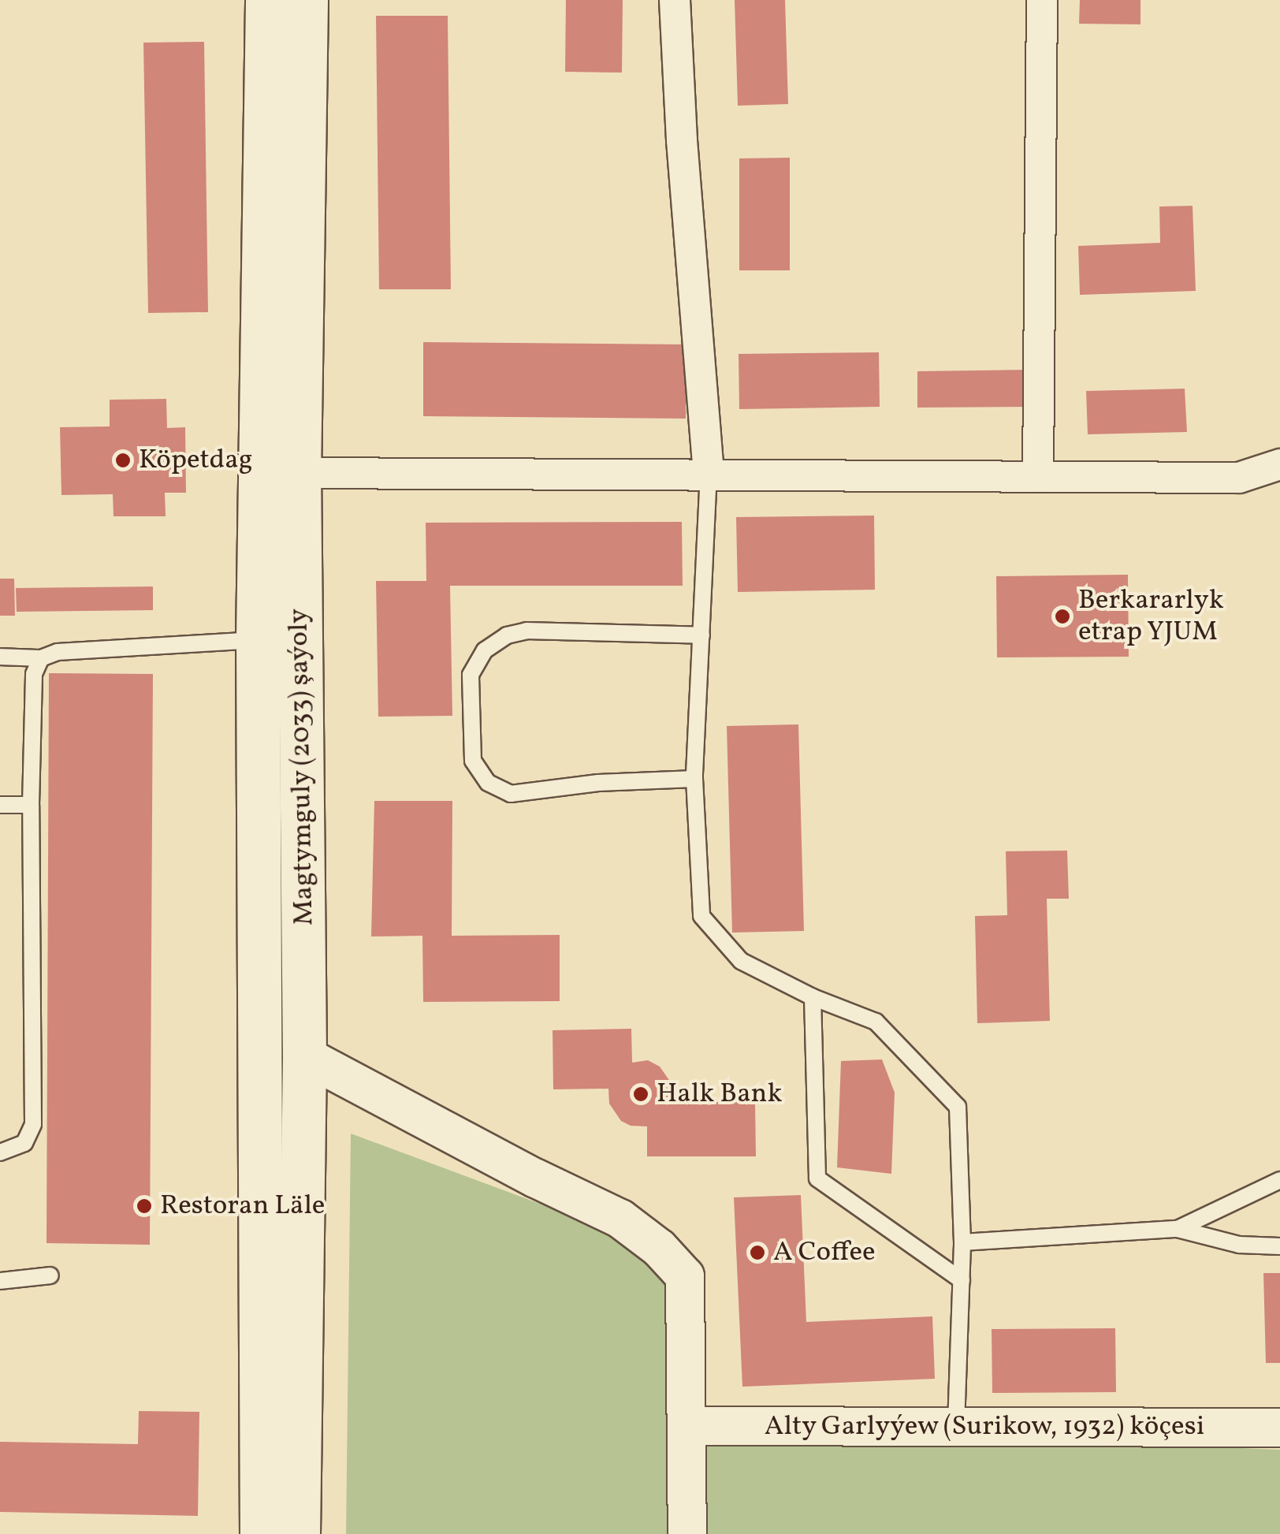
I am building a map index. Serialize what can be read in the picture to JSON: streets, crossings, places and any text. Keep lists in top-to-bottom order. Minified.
{"streets":{"main road":["Magtymguly (2033) şaýoly"],"street":["Alty Garlyýew (Surikow, 1932) köçesi"]},"places":["Köpetdag","Berkararlyk etrap YJUM","Halk Bank","Restoran Läle","A Coffee"]}
